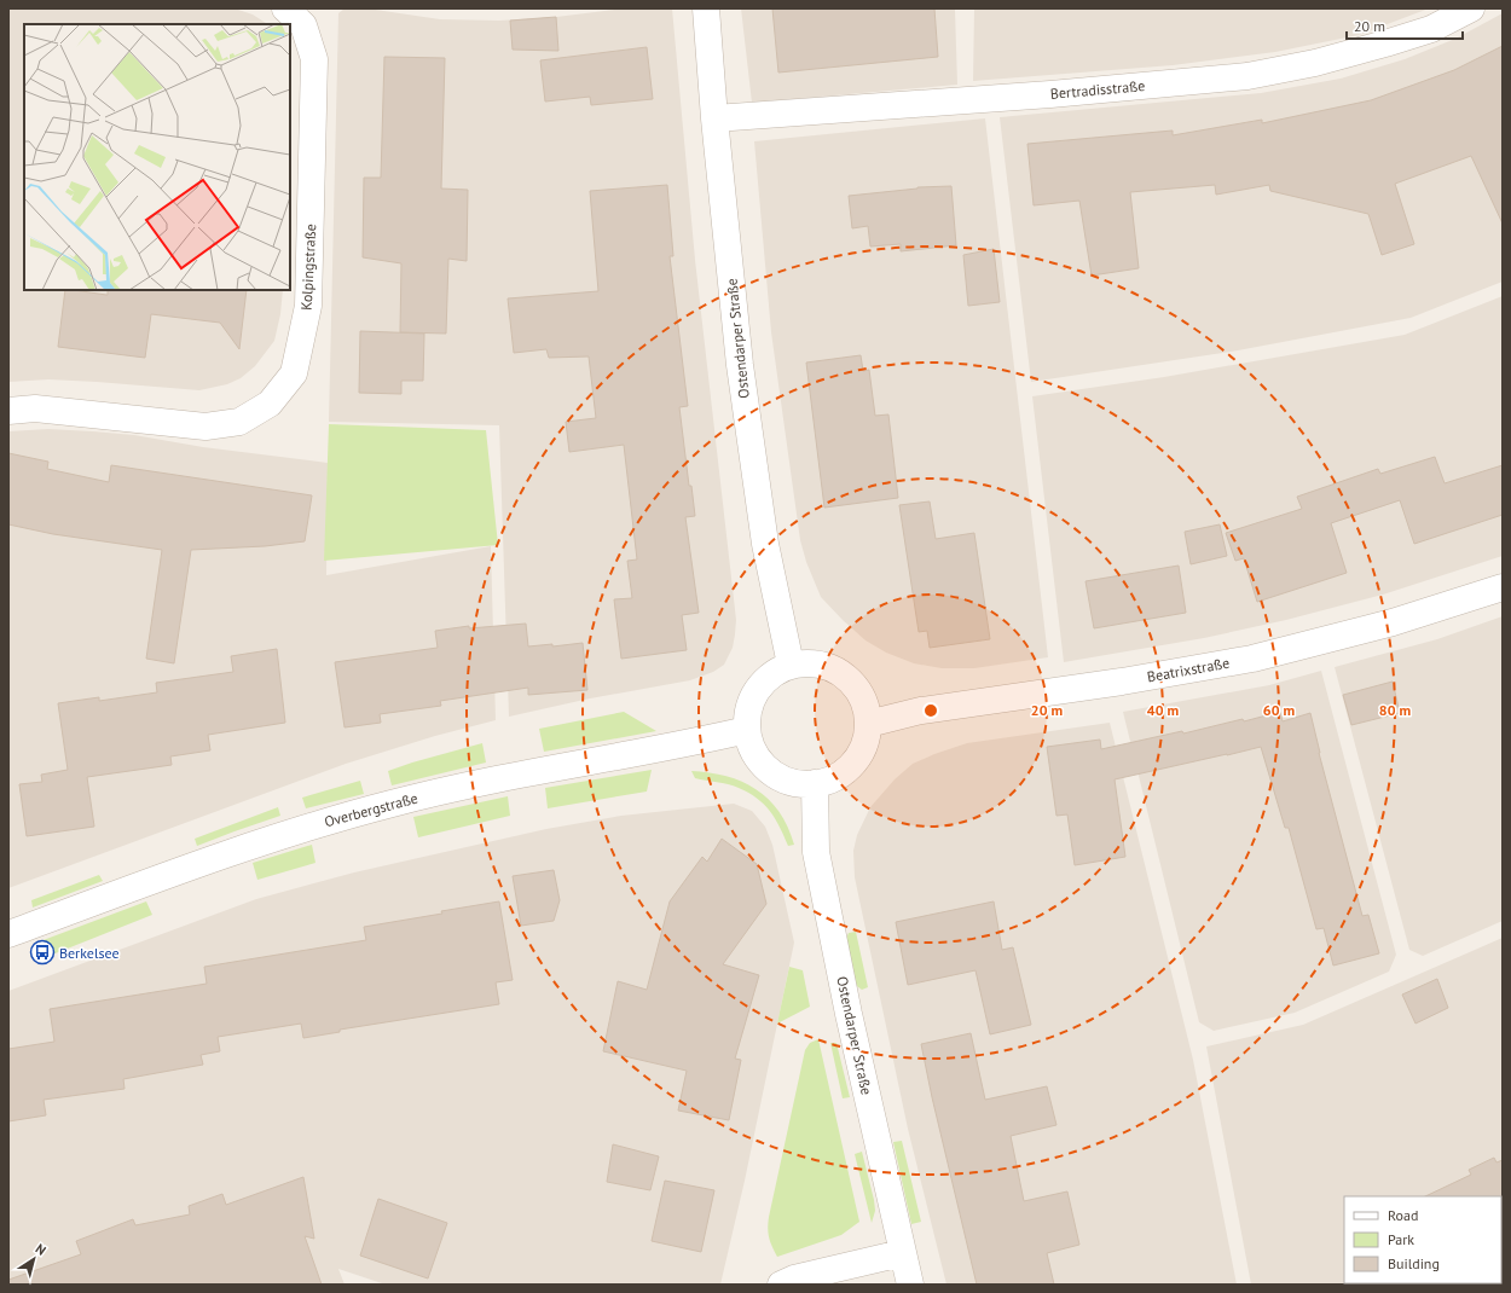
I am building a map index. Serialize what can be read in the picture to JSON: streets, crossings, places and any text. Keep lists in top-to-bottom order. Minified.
{"streets":{"street":["Bertradisstraße","Kolpingstraße","Ostendarper Straße","Beatrixstraße","Overbergstraße"]},"crossings":[["Bertradisstraße","Ostendarper Straße"],["Ostendarper Straße","Beatrixstraße"],["Ostendarper Straße","Overbergstraße"],["Beatrixstraße","Overbergstraße"]],"places":{"bus stop":["Berkelsee"]},"legend":["Road","Park","Building"],"scale_bar":"20 m","north":"top right","rings":["20 m","40 m","60 m","80 m"]}
